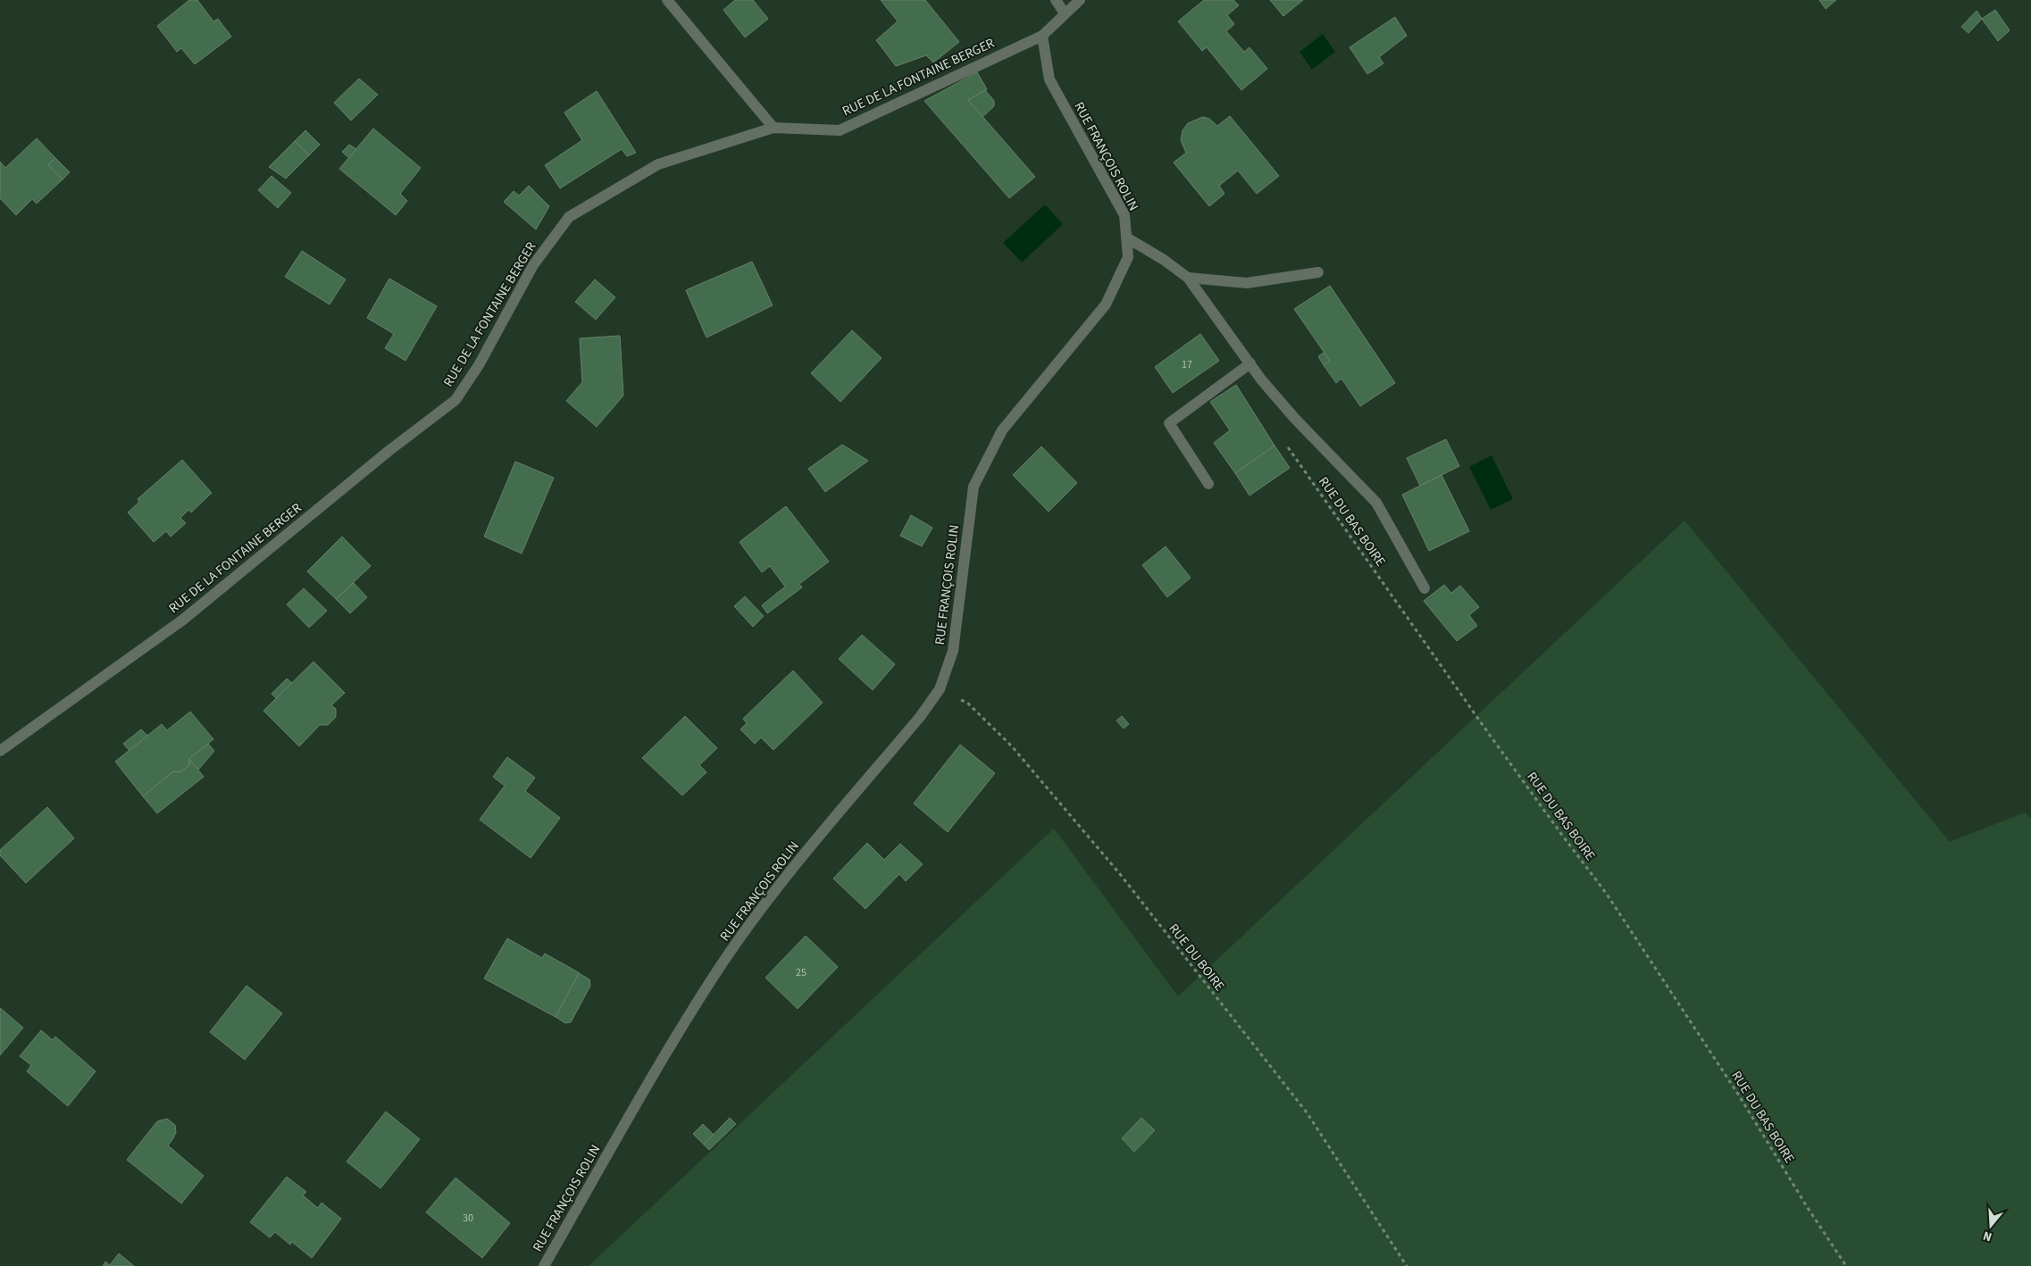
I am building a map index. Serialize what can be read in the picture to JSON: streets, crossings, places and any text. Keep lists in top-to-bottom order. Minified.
{"streets":{"street":["RUE DE LA FONTAINE BERGER","RUE FRANÇOIS ROLIN"],"path":["RUE DU BAS BOIRE","RUE DU BOIRE"]},"crossings":[["RUE DE LA FONTAINE BERGER","RUE FRANÇOIS ROLIN"],["RUE FRANÇOIS ROLIN","RUE DU BOIRE"]],"house_numbers":["17","25","30"],"north":"bottom"}
